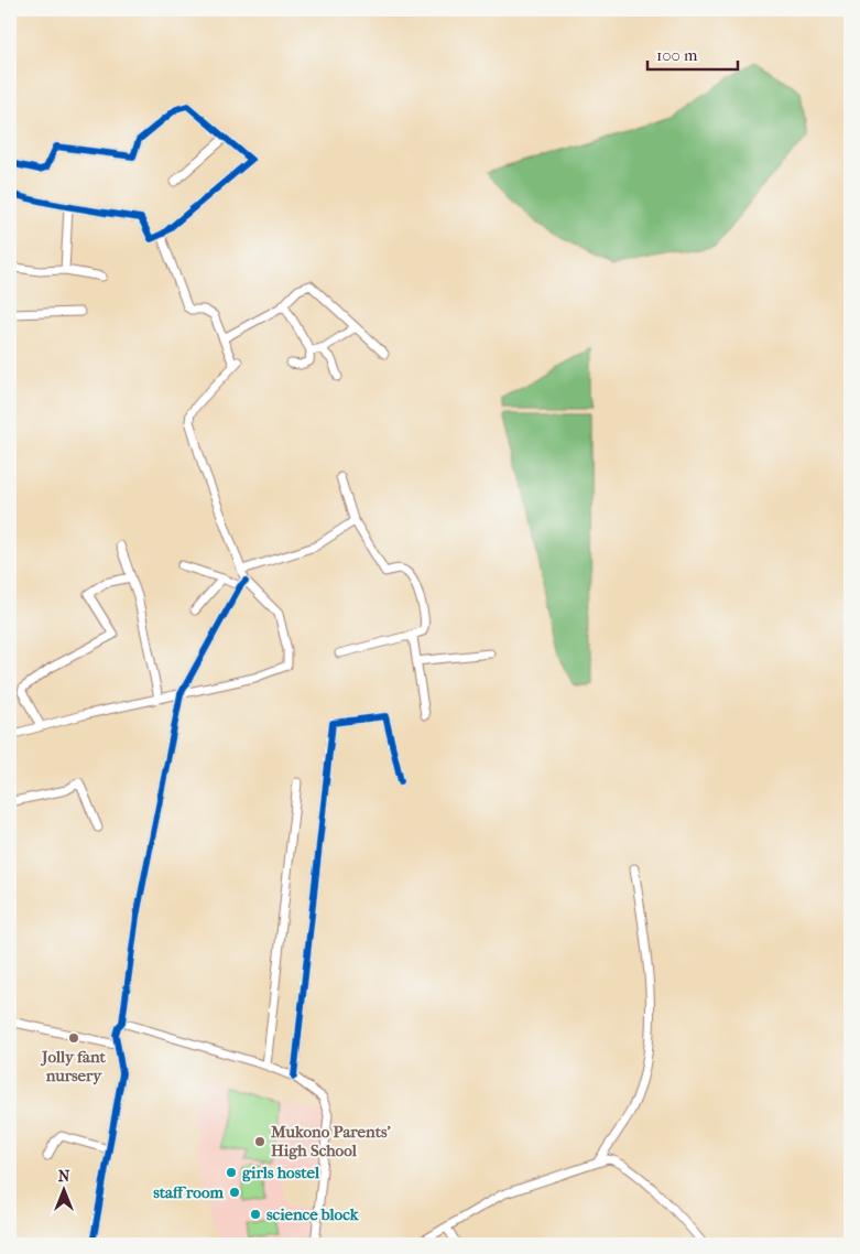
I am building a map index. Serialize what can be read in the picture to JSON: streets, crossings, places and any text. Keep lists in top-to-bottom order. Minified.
{"places":["Jolly fant nursery","Mukono Parents' High School","girls hostel","staff room","science block"],"scale_bar":"100 m","north":"top"}
